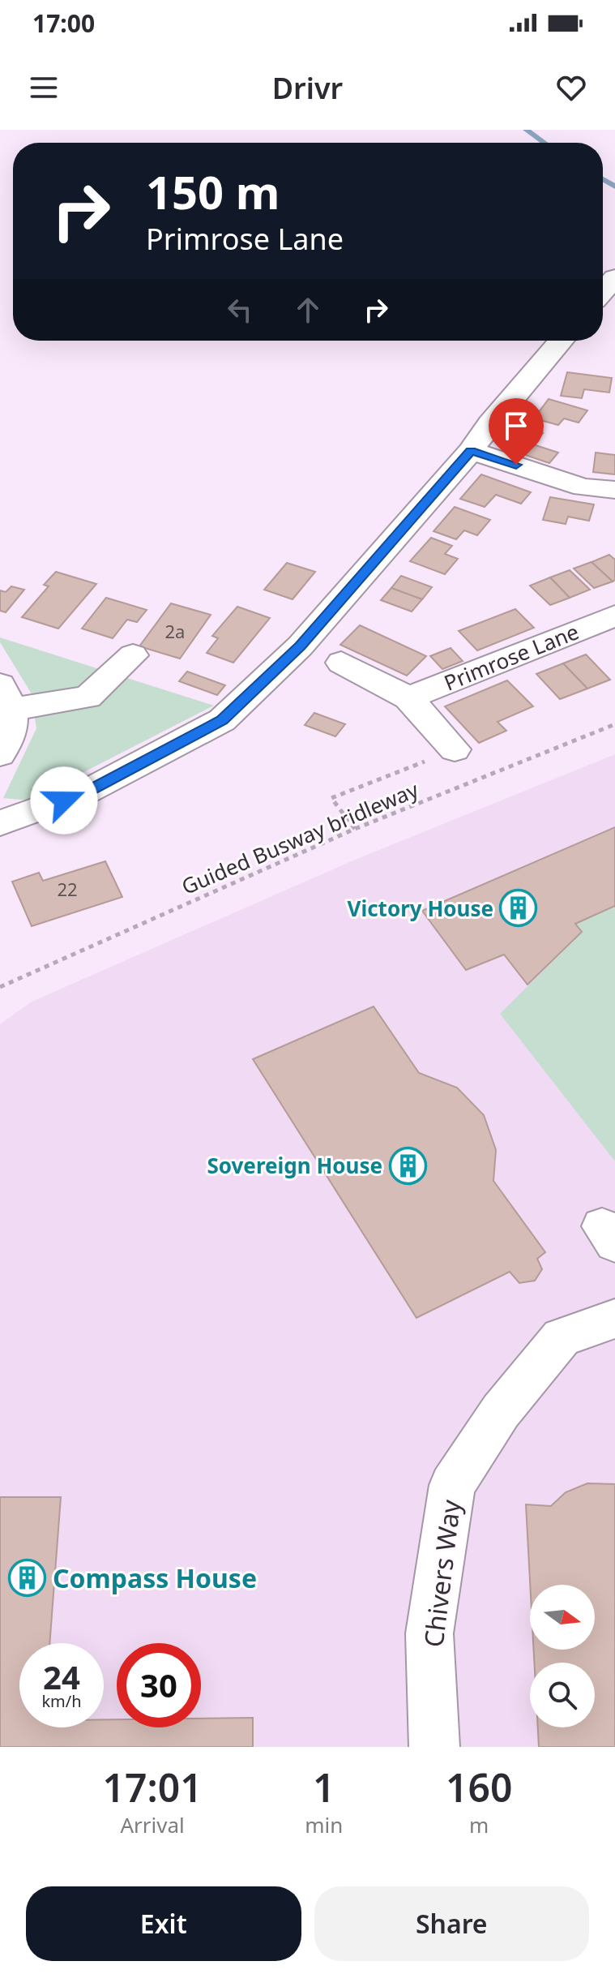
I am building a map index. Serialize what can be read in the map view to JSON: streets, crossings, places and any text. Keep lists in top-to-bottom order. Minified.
{"streets":{"street":["Primrose Lane","Chivers Way"],"path":["Guided Busway bridleway"]},"places":{"building":["Victory House","Sovereign House","Compass House"]},"house_numbers":["2a","22"],"north":"right","page":{"status":"17:00","header":"Drivr","turn":["150 m","Primrose Lane"],"speed":"24 km/h","limit":"30","eta":["17:01","Arrival","1","min","160","m"],"buttons":["Exit","Share"]}}
